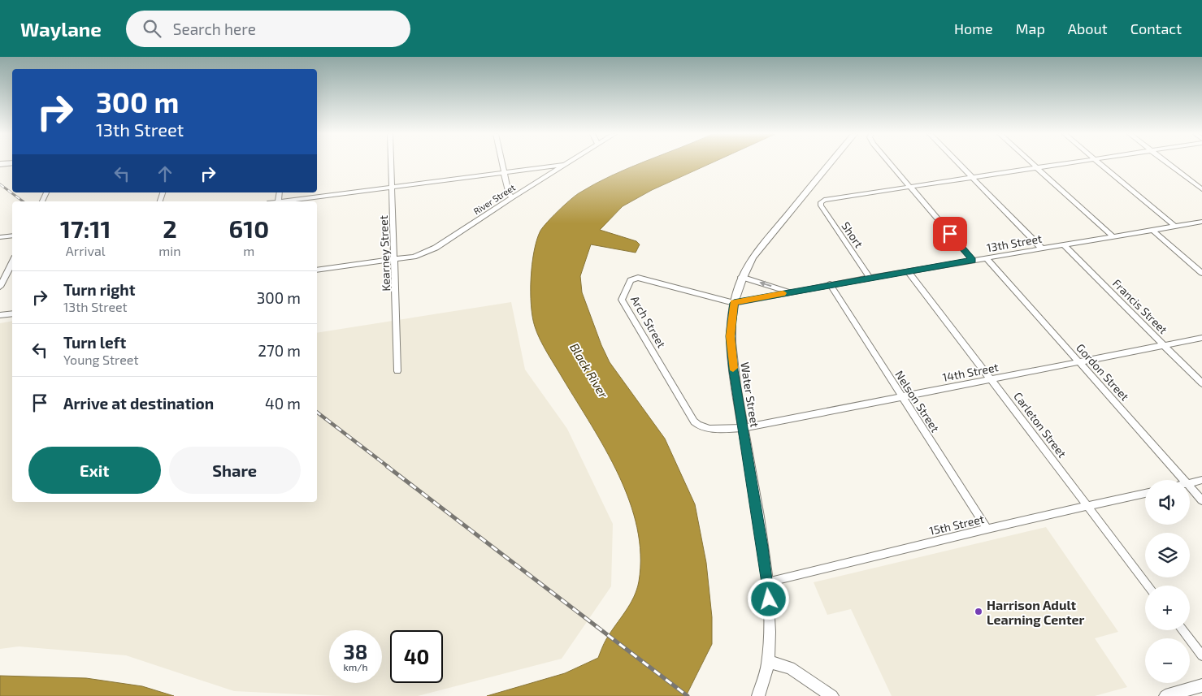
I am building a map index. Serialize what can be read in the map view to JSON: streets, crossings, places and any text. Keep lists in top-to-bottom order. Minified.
{"streets":{"street":["River Street","Short","13th Street","Kearney Street","Francis Street","Arch Street","14th Street","Gordon Street","Water Street","Nelson Street","Carleton Street","15th Street"]},"crossings":[["River Street","Kearney Street"],["Short","13th Street"],["13th Street","Francis Street"],["13th Street","Arch Street"],["13th Street","Gordon Street"],["13th Street","Water Street"],["13th Street","Nelson Street"],["13th Street","Carleton Street"],["Francis Street","14th Street"],["Arch Street","14th Street"],["Arch Street","Water Street"],["14th Street","Gordon Street"],["14th Street","Water Street"],["14th Street","Nelson Street"],["14th Street","Carleton Street"],["Water Street","15th Street"],["Nelson Street","15th Street"],["Carleton Street","15th Street"]],"water":["Black River"],"places":["Harrison Adult Learning Center"],"page":{"header":"Waylane","search":"Search here","nav":["Home","Map","About","Contact"],"turn":["300 m","13th Street"],"eta":["17:11","Arrival","2","min","610","m"],"list":[{"name":"Turn right","note":"13th Street","value":"300 m"},{"name":"Turn left","note":"Young Street","value":"270 m"},{"name":"Arrive at destination","value":"40 m"}],"buttons":["Exit","Share"],"map_buttons":["+","−"],"speed":"38 km/h","limit":"40"}}
